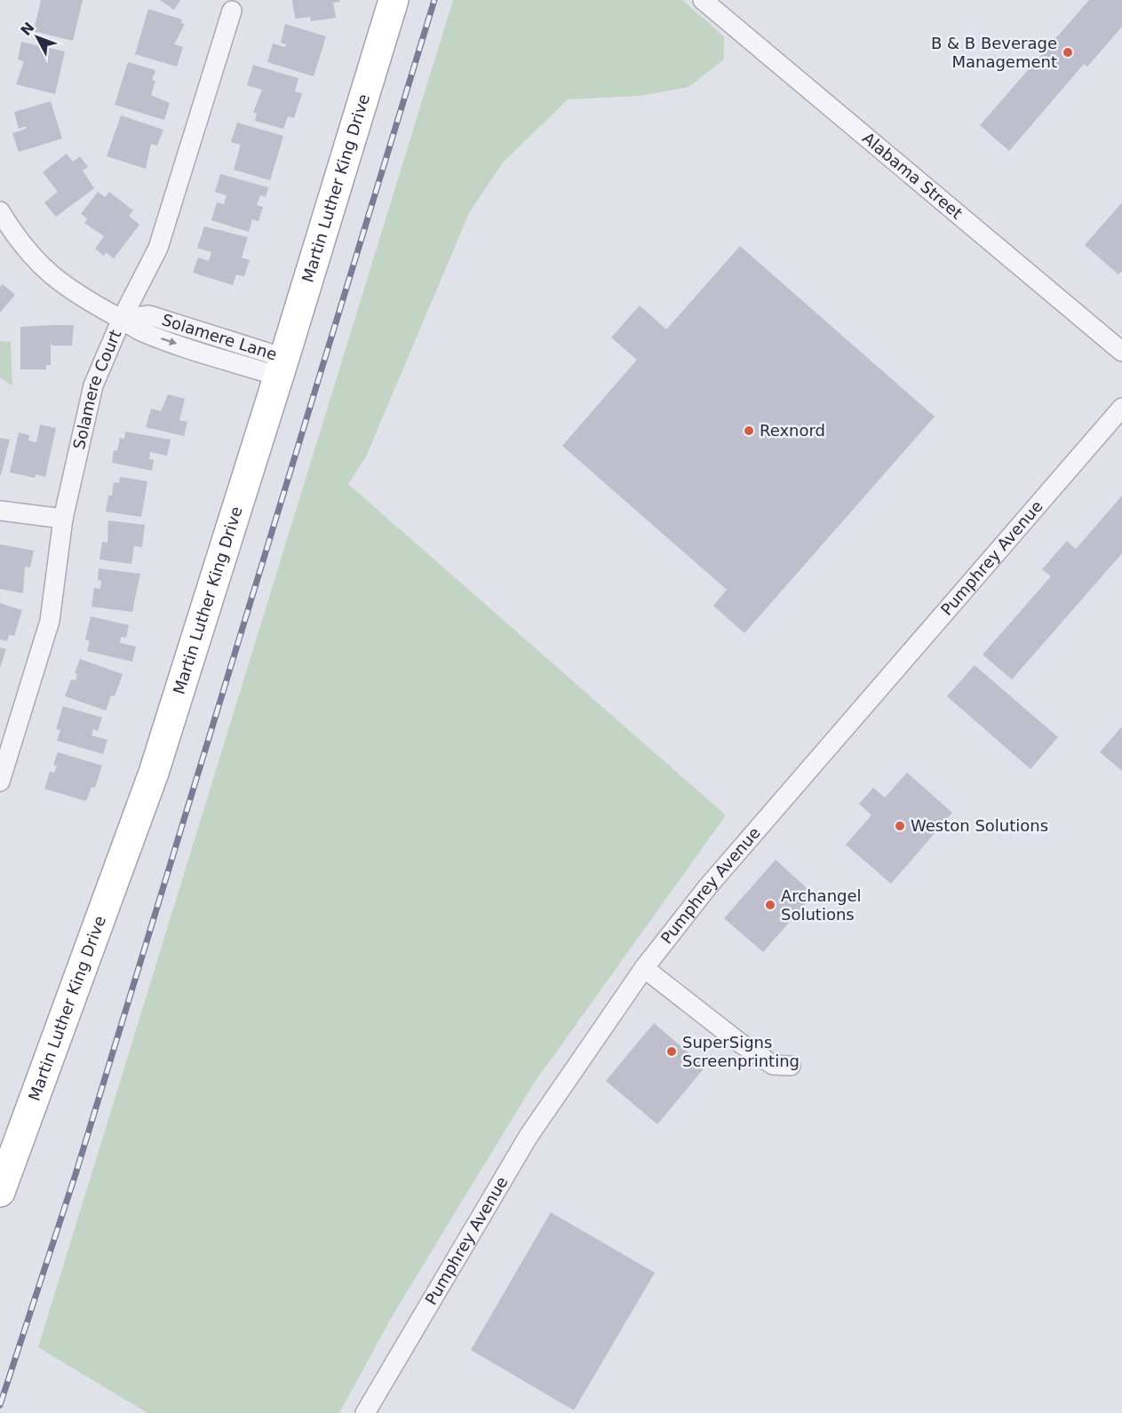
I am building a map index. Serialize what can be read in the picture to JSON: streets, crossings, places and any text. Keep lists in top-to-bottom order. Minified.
{"streets":{"main road":["Martin Luther King Drive"],"street":["Alabama Street","Solamere Lane","Solamere Court","Pumphrey Avenue"]},"crossings":[["Martin Luther King Drive","Solamere Lane"],["Solamere Lane","Solamere Court"]],"places":["B & B Beverage Management","Rexnord","Weston Solutions","Archangel Solutions","SuperSigns Screenprinting"],"north":"top left"}
